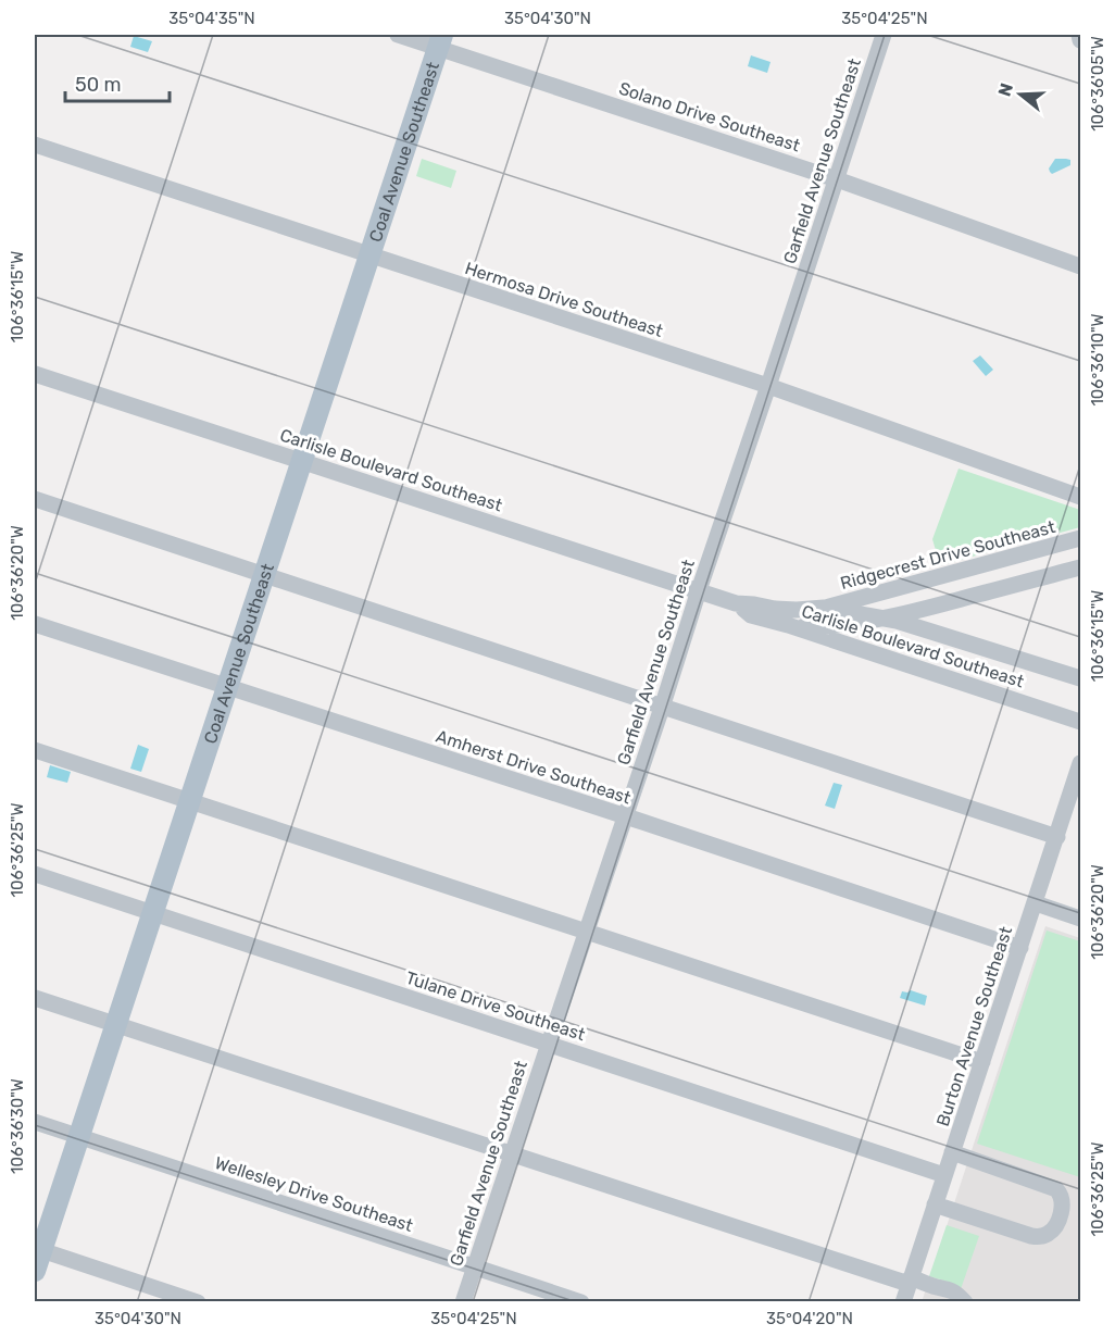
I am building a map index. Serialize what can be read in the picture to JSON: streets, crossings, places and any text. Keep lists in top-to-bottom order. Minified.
{"streets":{"main road":["Coal Avenue Southeast"],"street":["Solano Drive Southeast","Garfield Avenue Southeast","Hermosa Drive Southeast","Carlisle Boulevard Southeast","Ridgecrest Drive Southeast","Amherst Drive Southeast","Tulane Drive Southeast","Burton Avenue Southeast","Wellesley Drive Southeast"]},"crossings":[["Solano Drive Southeast","Coal Avenue Southeast"],["Solano Drive Southeast","Garfield Avenue Southeast"],["Coal Avenue Southeast","Hermosa Drive Southeast"],["Coal Avenue Southeast","Carlisle Boulevard Southeast"],["Coal Avenue Southeast","Amherst Drive Southeast"],["Coal Avenue Southeast","Tulane Drive Southeast"],["Coal Avenue Southeast","Wellesley Drive Southeast"],["Garfield Avenue Southeast","Hermosa Drive Southeast"],["Garfield Avenue Southeast","Carlisle Boulevard Southeast"],["Garfield Avenue Southeast","Amherst Drive Southeast"],["Garfield Avenue Southeast","Tulane Drive Southeast"],["Garfield Avenue Southeast","Wellesley Drive Southeast"],["Carlisle Boulevard Southeast","Ridgecrest Drive Southeast"],["Amherst Drive Southeast","Burton Avenue Southeast"],["Tulane Drive Southeast","Burton Avenue Southeast"]],"scale_bar":"50 m","north":"left","coordinates":["35°04'35\"N","35°04'30\"N","35°04'25\"N","106°36'05\"W","106°36'15\"W","106°36'10\"W","106°36'20\"W","106°36'25\"W","106°36'30\"W","35°04'20\"N"]}
